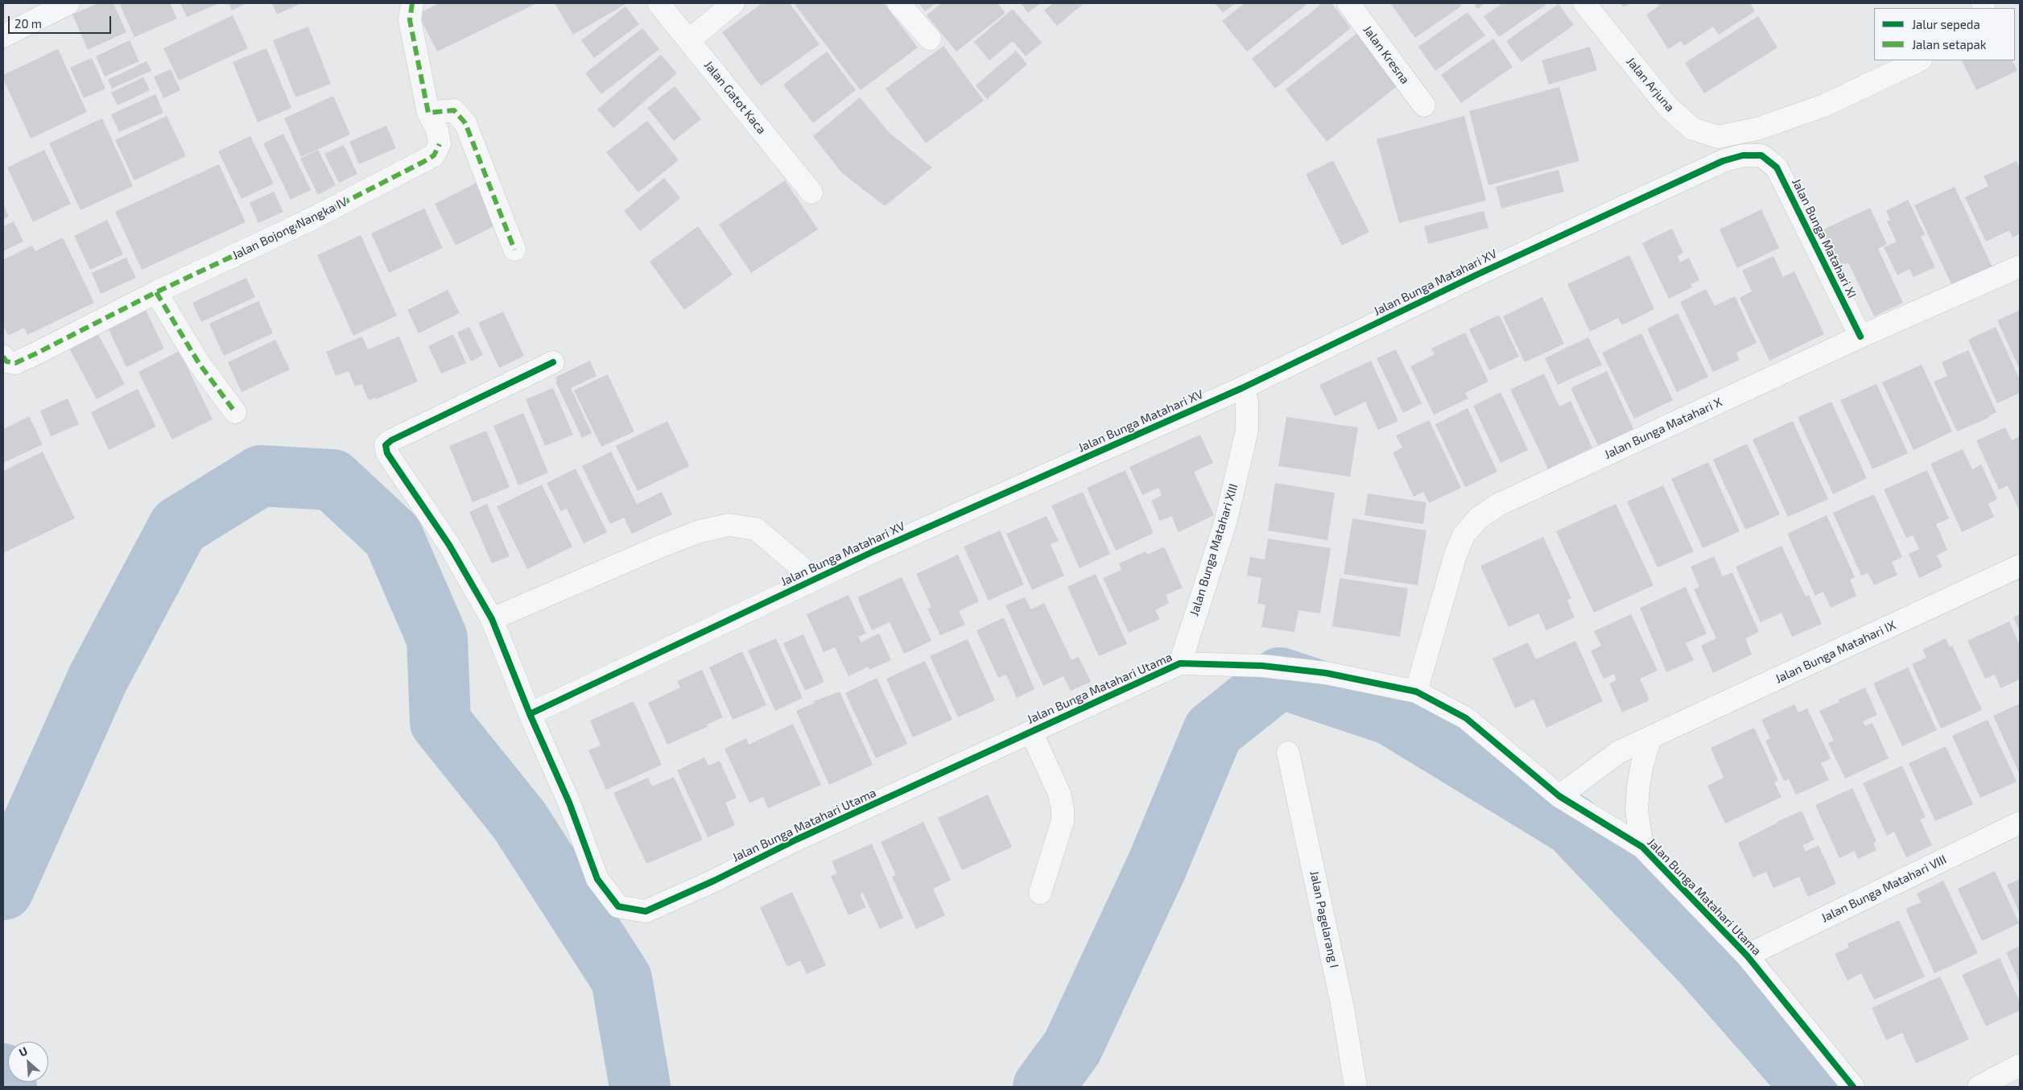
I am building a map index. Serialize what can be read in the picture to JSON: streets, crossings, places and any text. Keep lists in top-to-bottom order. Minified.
{"streets":{"street":["Jalan Kresna","Jalan Arjuna","Jalan Gatot Kaca","Jalan Bojong Nangka IV","Jalan Bunga Matahari XI","Jalan Bunga Matahari XV","Jalan Bunga Matahari X","Jalan Bunga Matahari XIII","Jalan Bunga Matahari IX","Jalan Bunga Matahari Utama","Jalan Bunga Matahari VIII","Jalan Pagelarang I"]},"crossings":[["Jalan Bunga Matahari XI","Jalan Bunga Matahari XV"],["Jalan Bunga Matahari XI","Jalan Bunga Matahari X"],["Jalan Bunga Matahari XV","Jalan Bunga Matahari XIII"],["Jalan Bunga Matahari XV","Jalan Bunga Matahari Utama"],["Jalan Bunga Matahari X","Jalan Bunga Matahari Utama"],["Jalan Bunga Matahari XIII","Jalan Bunga Matahari Utama"],["Jalan Bunga Matahari IX","Jalan Bunga Matahari Utama"],["Jalan Bunga Matahari Utama","Jalan Bunga Matahari VIII"]],"legend":["Jalur sepeda","Jalan setapak"],"scale_bar":"20 m","north":"top left"}
